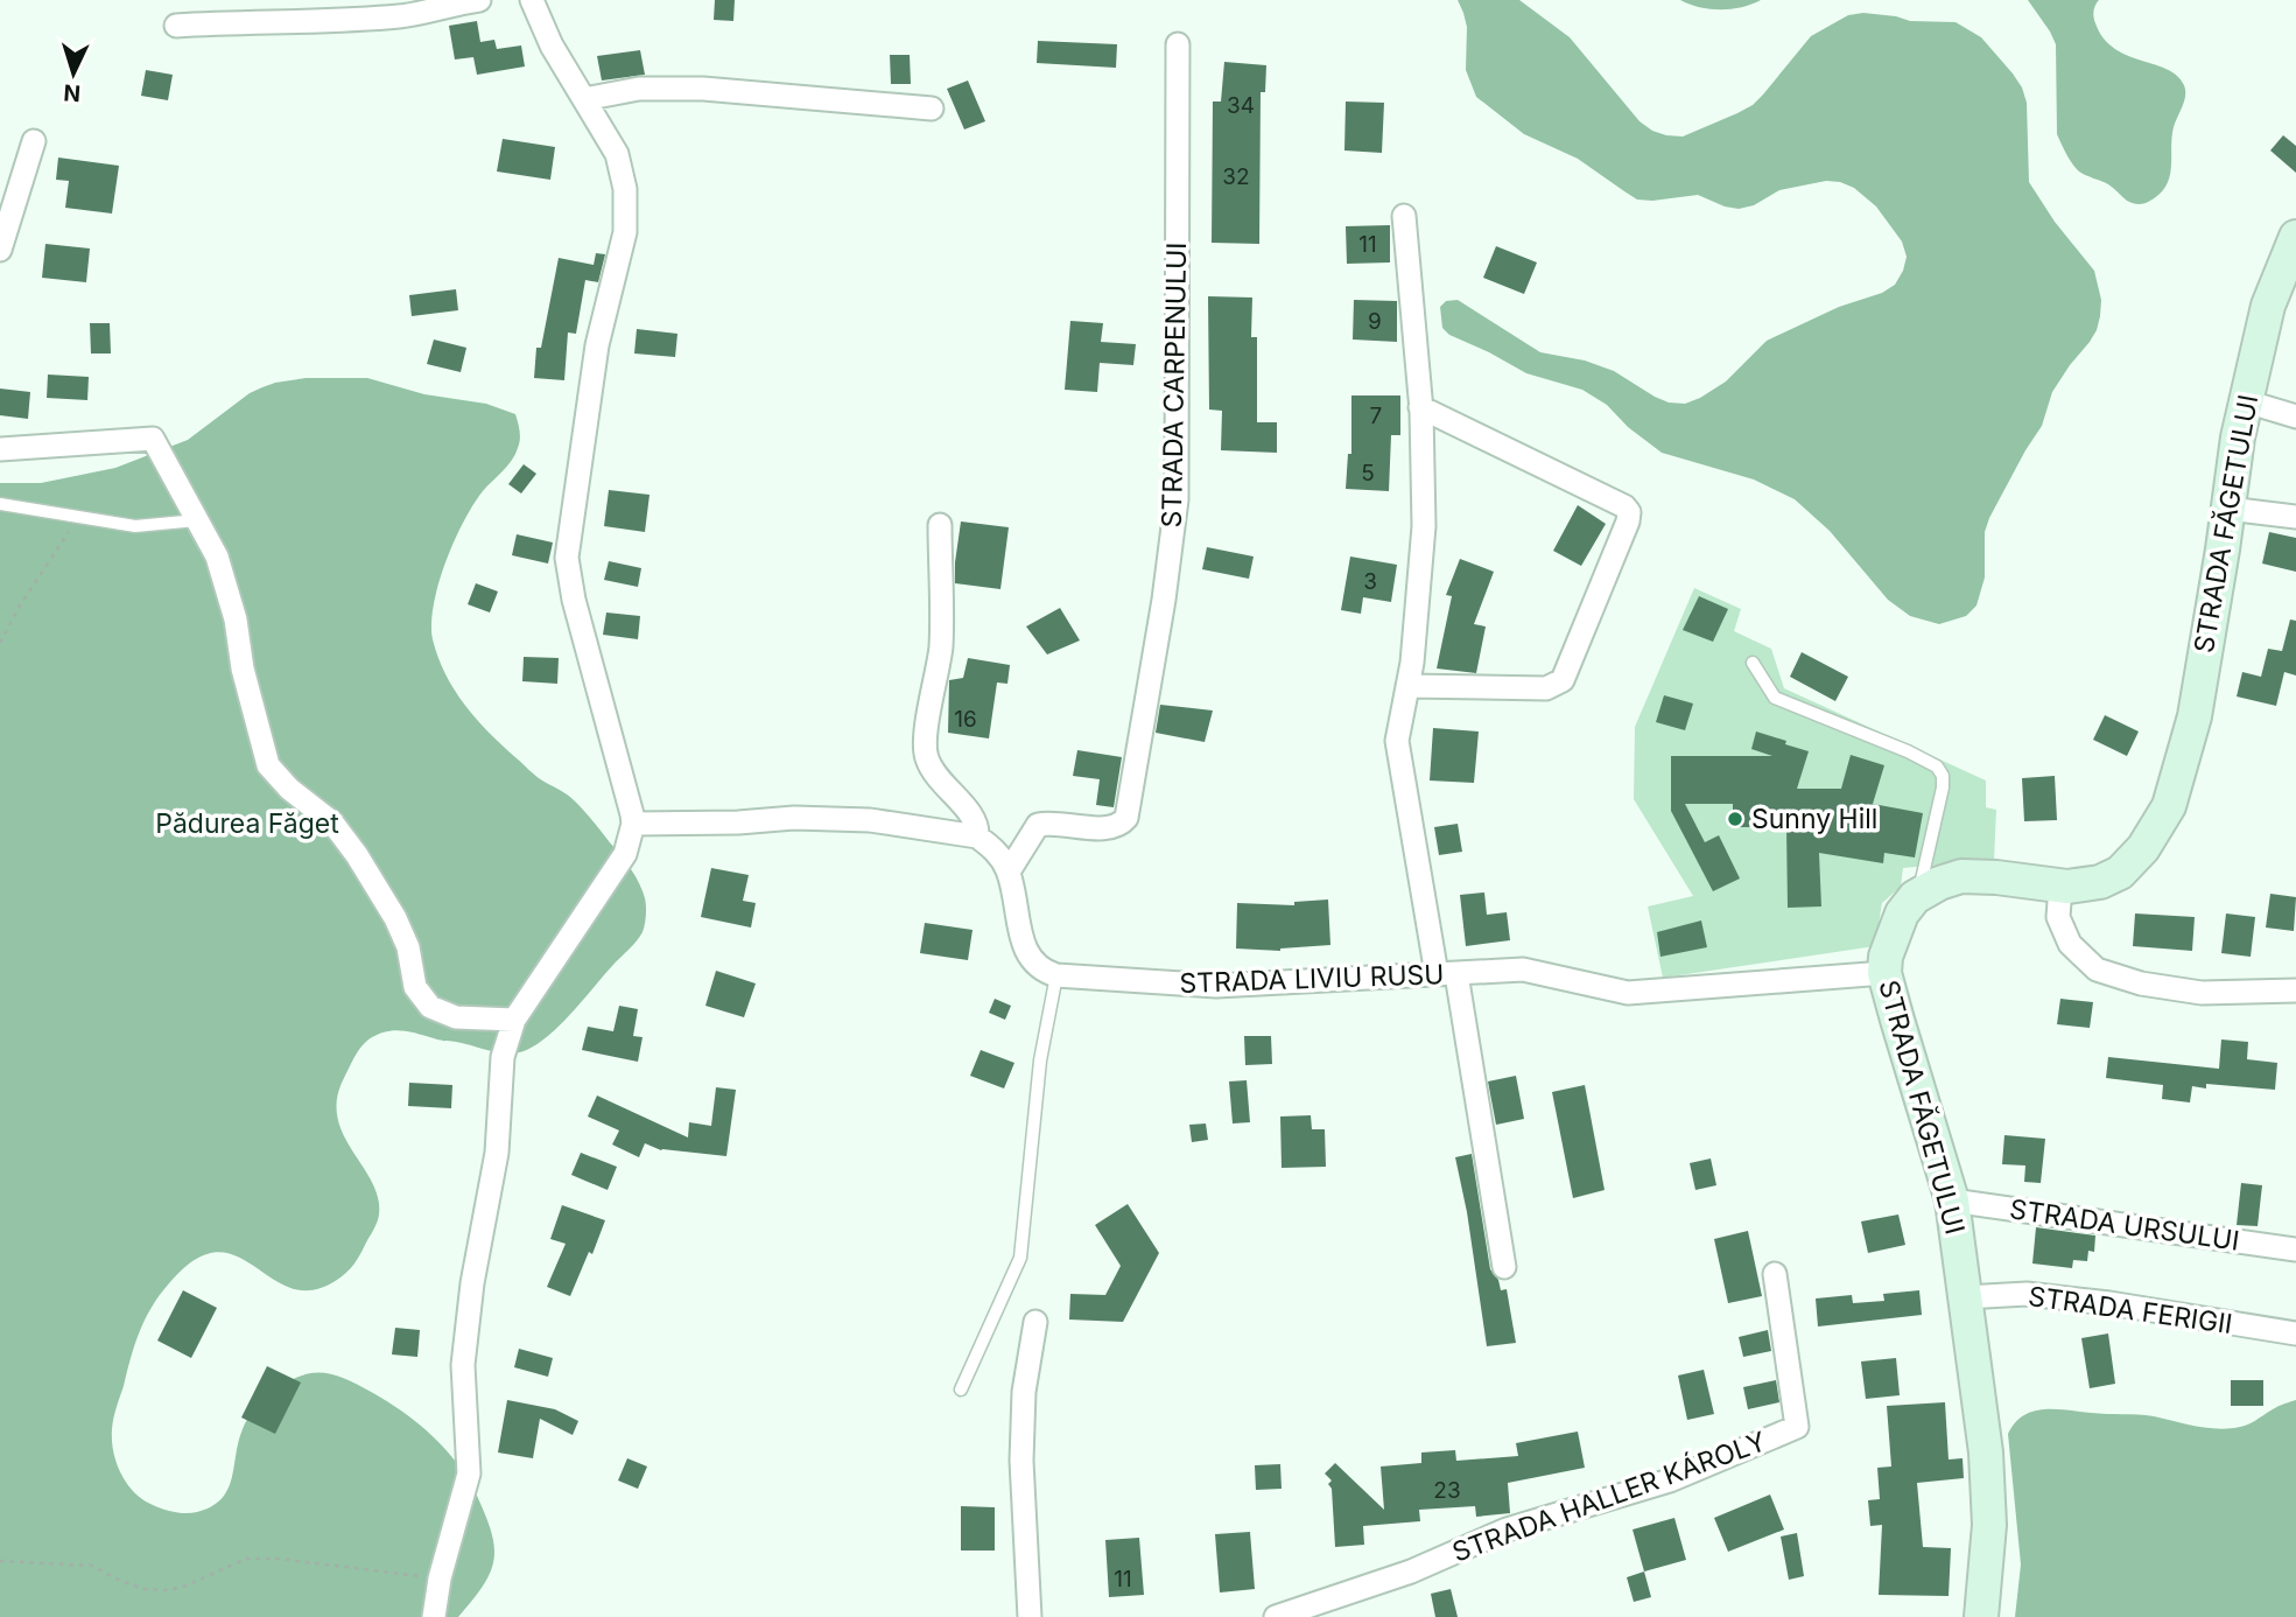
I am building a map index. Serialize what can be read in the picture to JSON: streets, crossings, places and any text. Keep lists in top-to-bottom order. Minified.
{"streets":{"main road":["STRADA FĂGETULUI"],"street":["STRADA CARPENULUI","STRADA LIVIU RUSU","STRADA URSULUI","STRADA FERIGII","STRADA HALLER KÁROLY"]},"crossings":[["STRADA FĂGETULUI","STRADA LIVIU RUSU"],["STRADA FĂGETULUI","STRADA URSULUI"],["STRADA FĂGETULUI","STRADA FERIGII"]],"parks":["Pădurea Făget"],"places":["Sunny Hill"],"house_numbers":["34","32","11","9","7","5","3","16","23","11"],"north":"bottom"}
